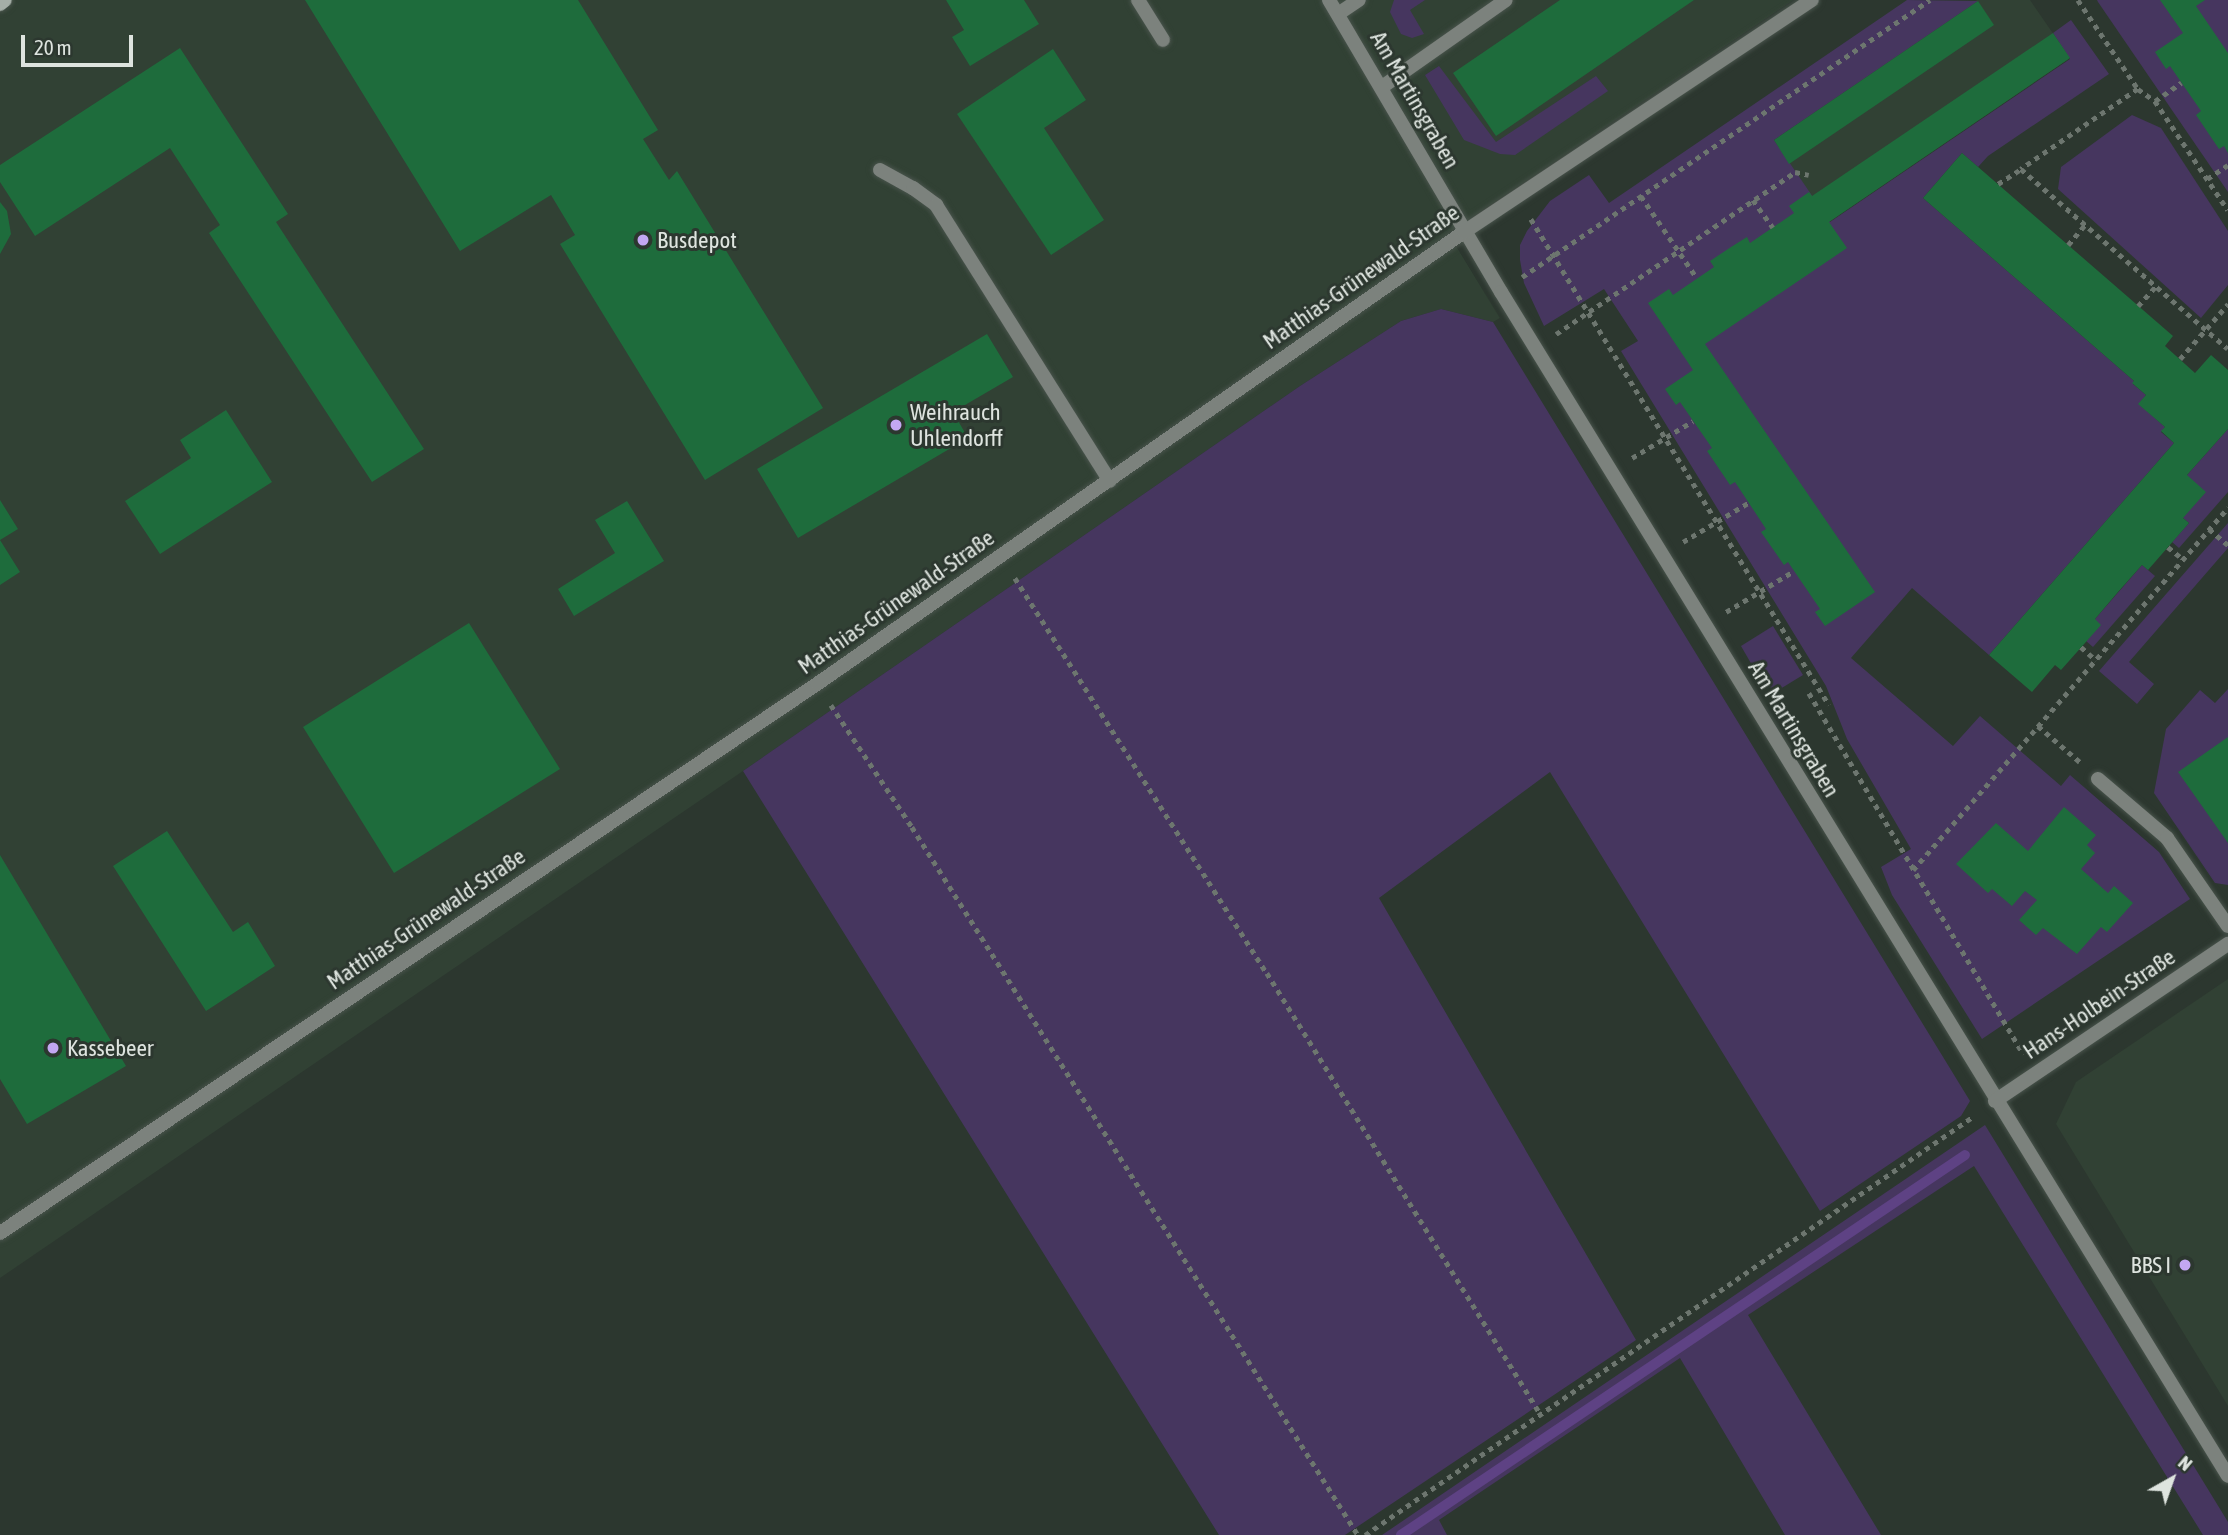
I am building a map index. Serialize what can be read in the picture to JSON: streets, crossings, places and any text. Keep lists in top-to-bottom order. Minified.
{"streets":{"street":["Am Martinsgraben","Matthias-Grünewald-Straße","Hans-Holbein-Straße"]},"crossings":[["Am Martinsgraben","Matthias-Grünewald-Straße"],["Am Martinsgraben","Hans-Holbein-Straße"]],"places":["Busdepot","Weihrauch Uhlendorff","Kassebeer","BBS I"],"scale_bar":"20 m","north":"top right"}
